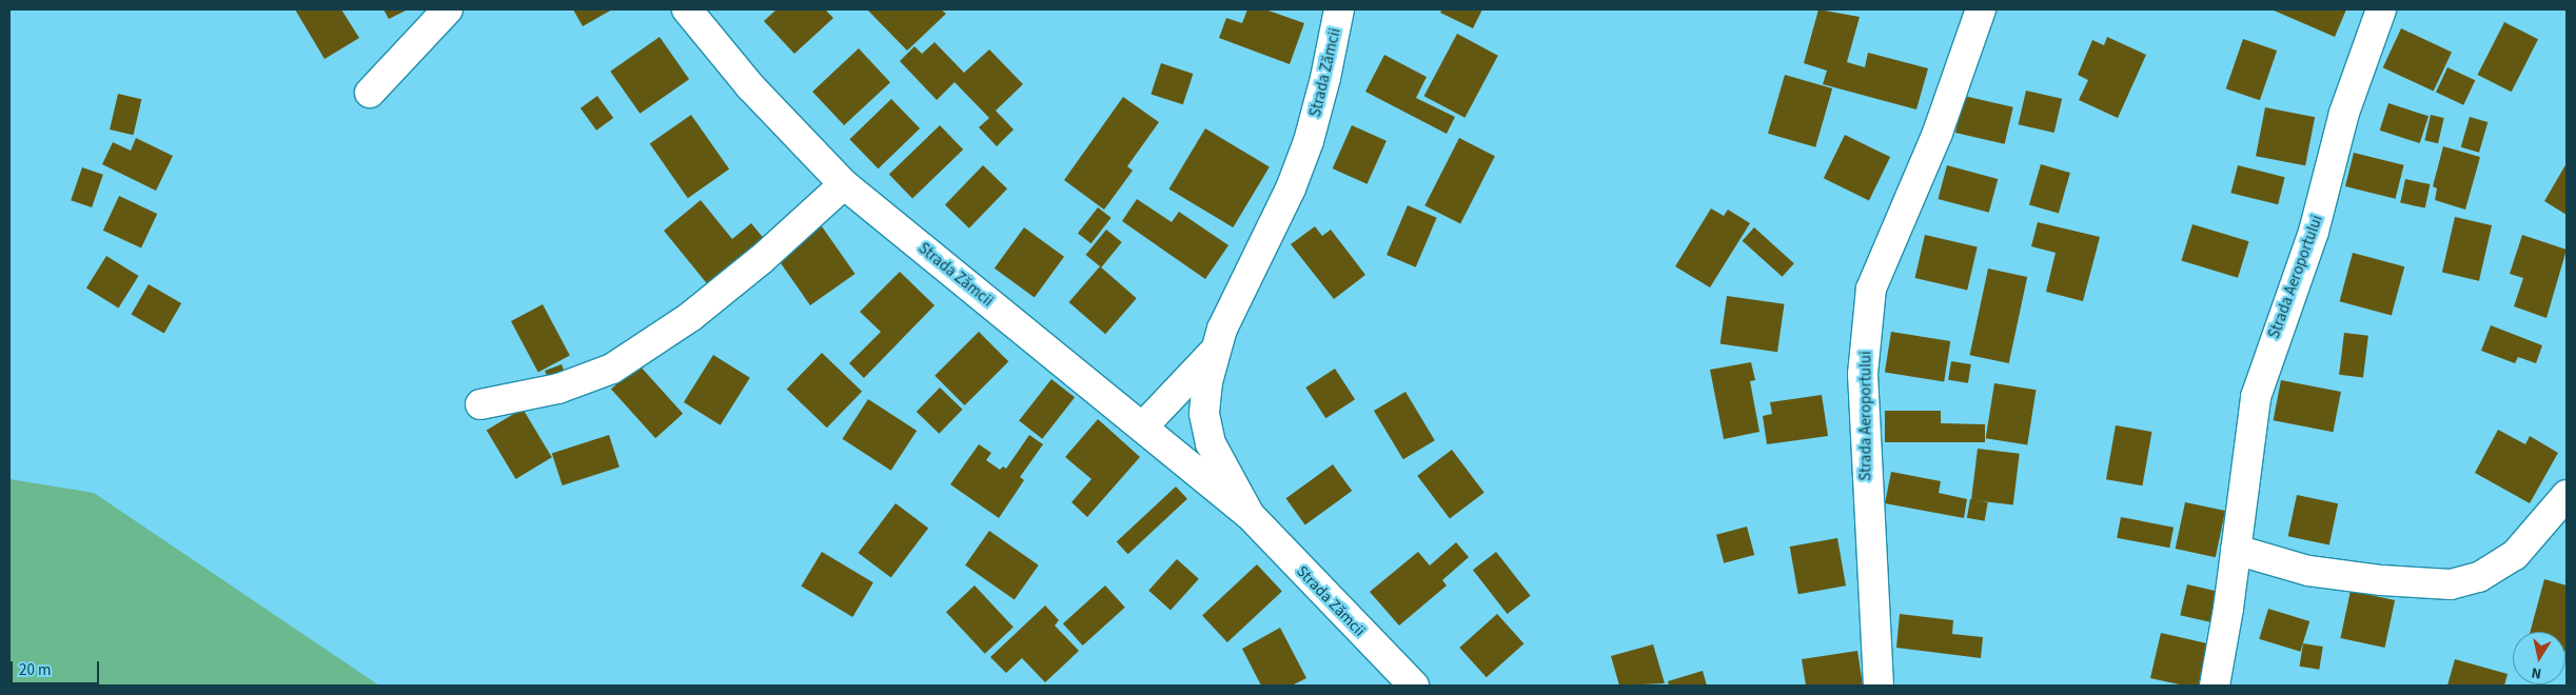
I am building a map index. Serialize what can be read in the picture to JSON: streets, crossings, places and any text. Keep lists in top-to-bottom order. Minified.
{"streets":{"street":["Strada Zămcii","Strada Aeroportului"]},"scale_bar":"20 m","north":"bottom"}
